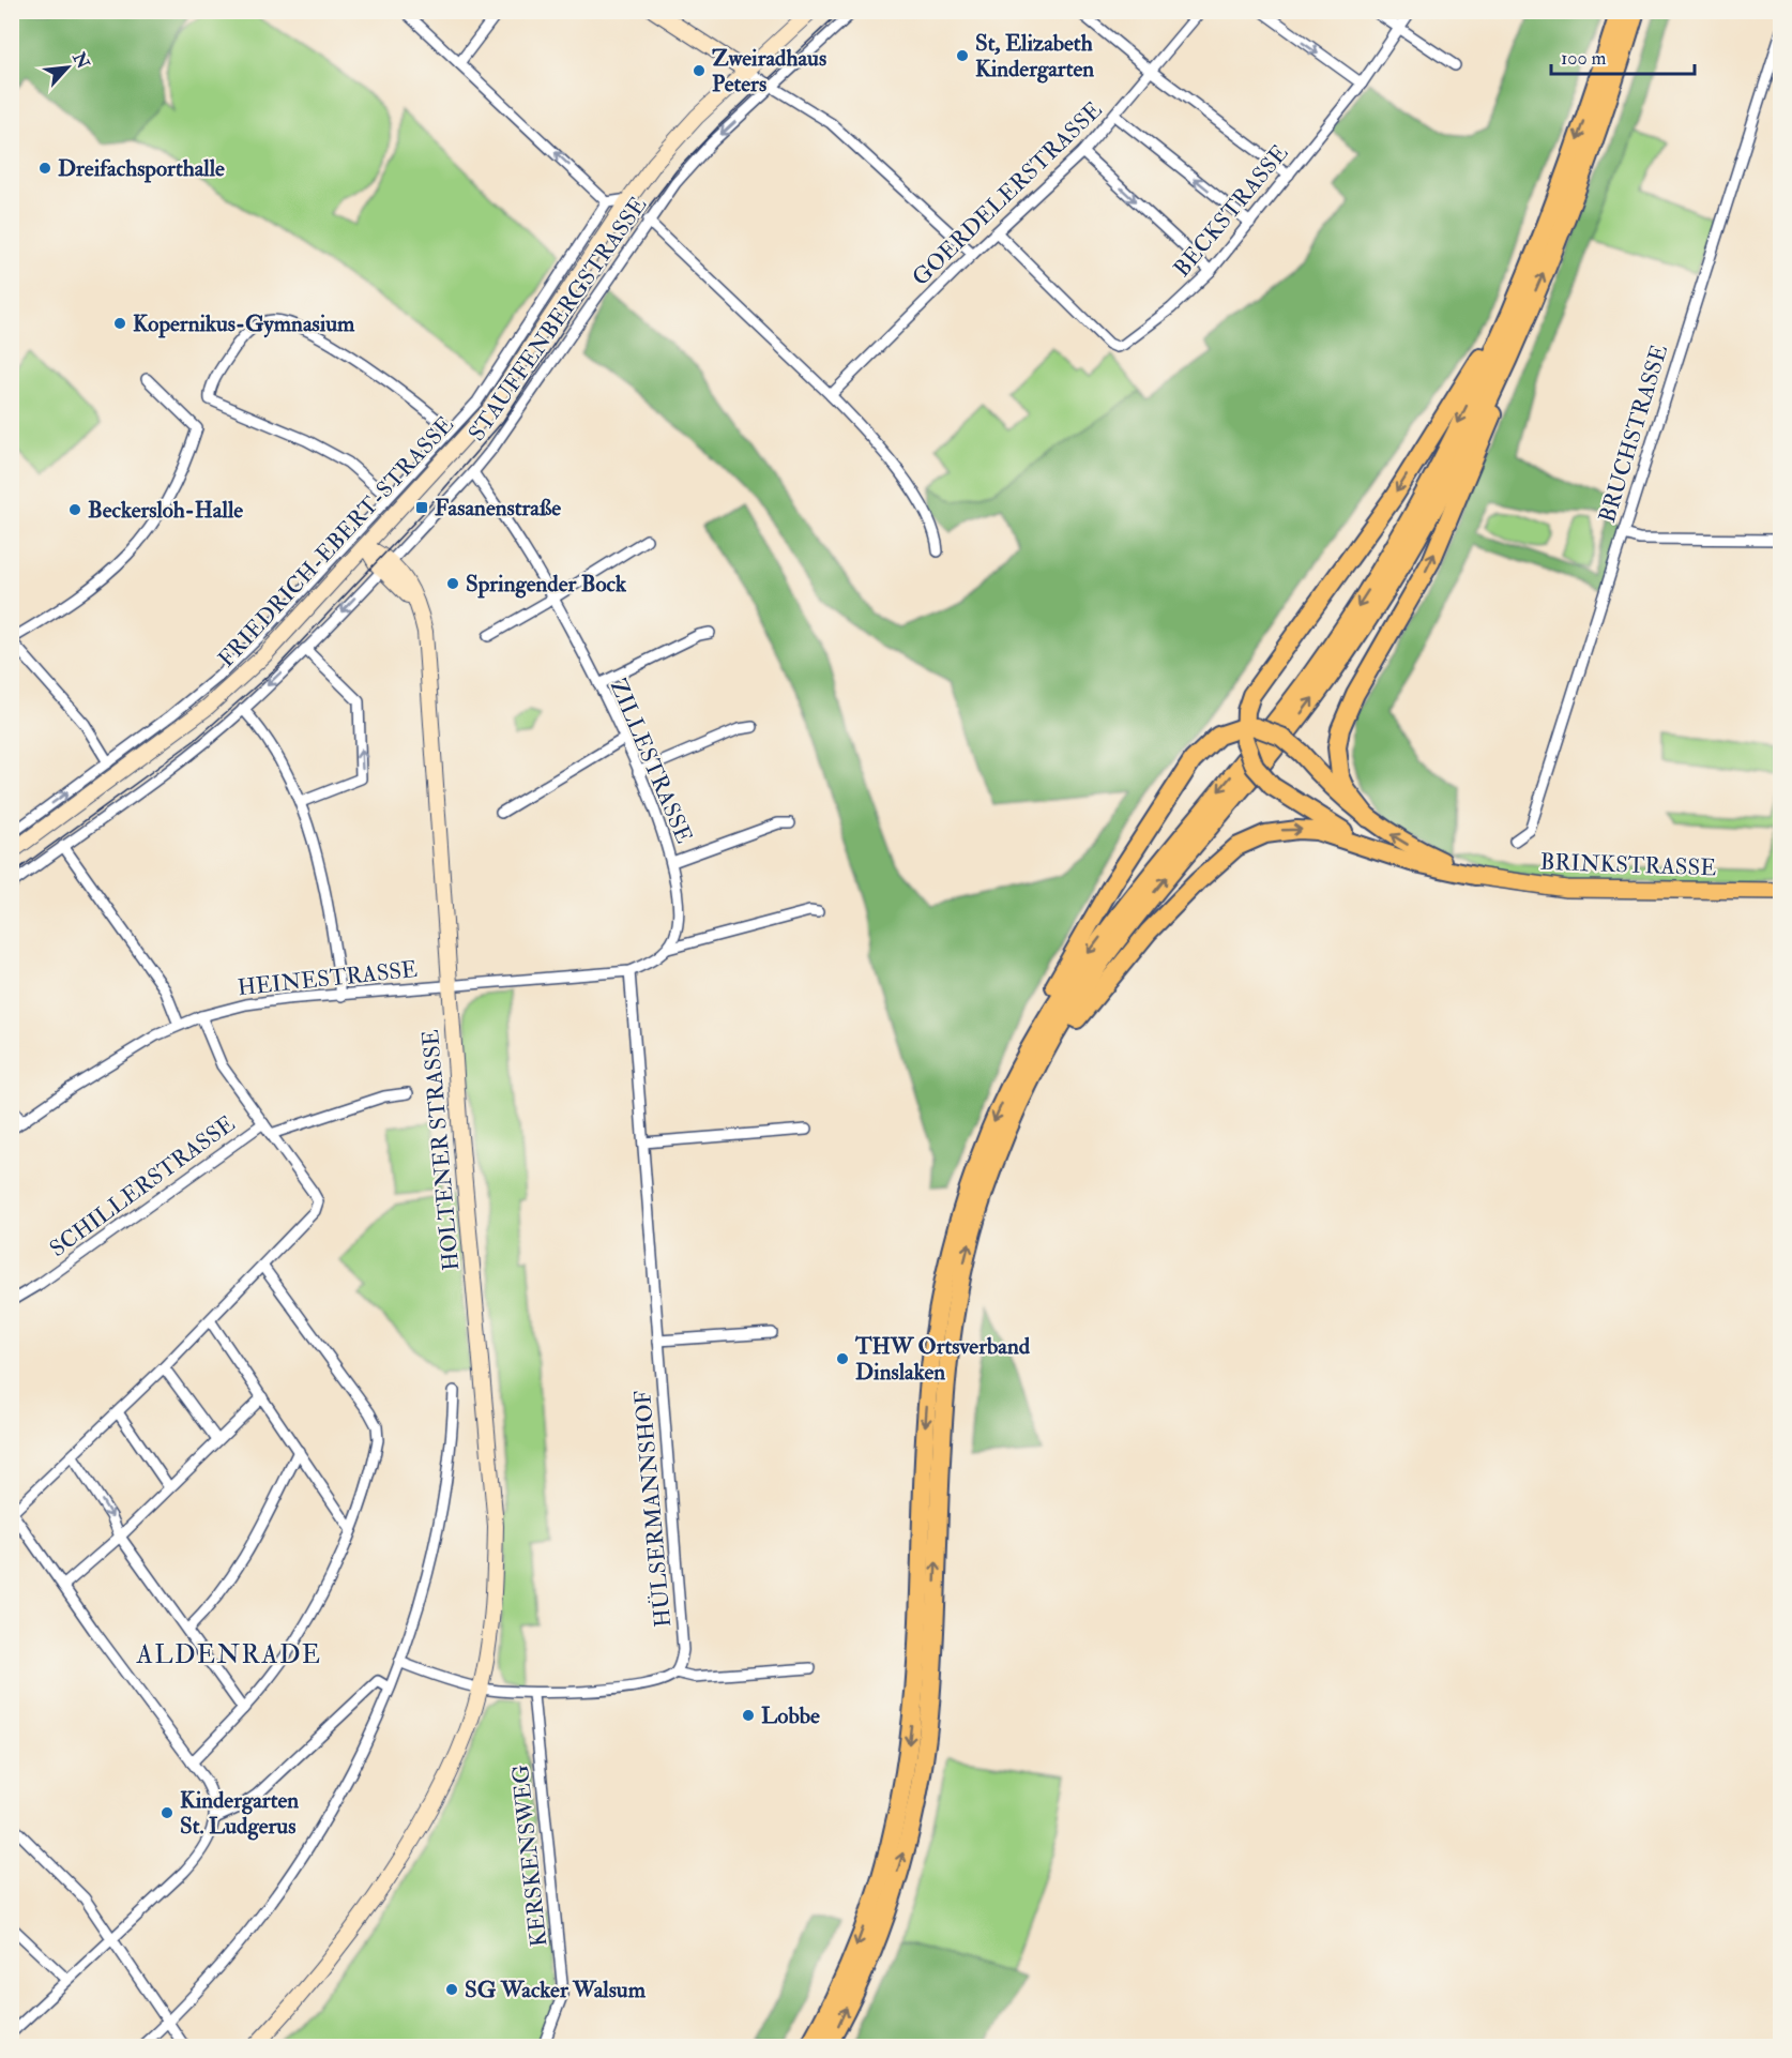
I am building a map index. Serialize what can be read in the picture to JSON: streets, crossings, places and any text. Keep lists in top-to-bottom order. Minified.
{"streets":{"main road":["BRINKSTRASSE"],"street":["GOERDELERSTRASSE","BECKSTRASSE","STAUFFENBERGSTRASSE","BRUCHSTRASSE","FRIEDRICH-EBERT-STRASSE","ZILLESTRASSE","HEINESTRASSE","HOLTENER STRASSE","SCHILLERSTRASSE","HÜLSERMANNSHOF","KERSKENSWEG"]},"crossings":[["GOERDELERSTRASSE","BECKSTRASSE"],["STAUFFENBERGSTRASSE","ZILLESTRASSE"],["STAUFFENBERGSTRASSE","HOLTENER STRASSE"],["FRIEDRICH-EBERT-STRASSE","HOLTENER STRASSE"],["HEINESTRASSE","HOLTENER STRASSE"]],"districts":["ALDENRADE"],"places":{"other":["St, Elizabeth Kindergarten","Zweiradhaus Peters","Dreifachsporthalle","Kopernikus-Gymnasium","Beckersloh-Halle","Springender Bock","THW Ortsverband Dinslaken","Lobbe","Kindergarten St. Ludgerus","SG Wacker Walsum"],"transit":["Fasanenstraße"]},"scale_bar":"100 m","north":"top right"}
